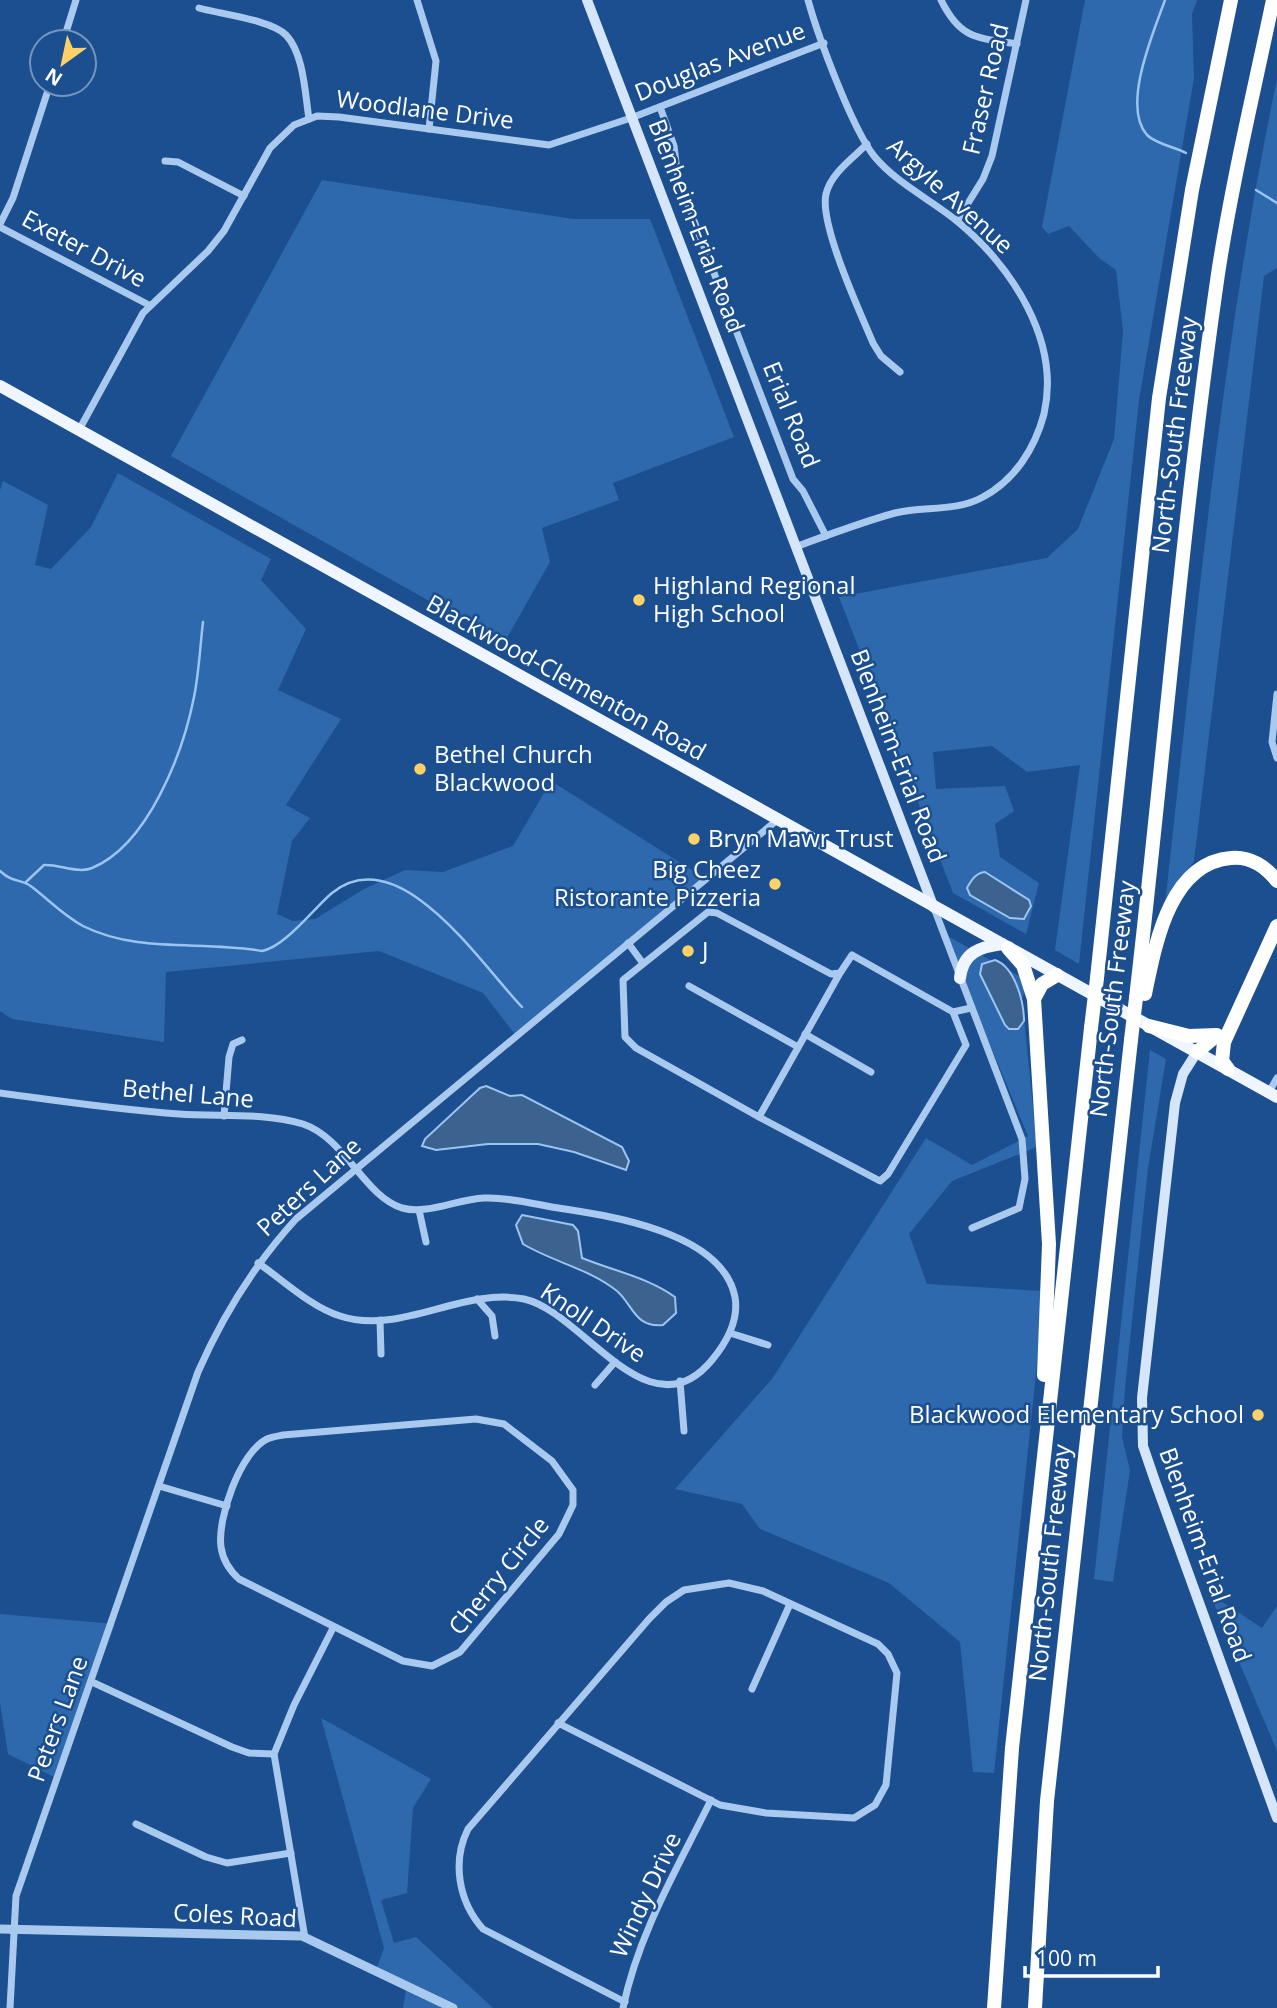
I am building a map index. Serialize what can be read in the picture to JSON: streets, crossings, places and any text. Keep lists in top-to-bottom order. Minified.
{"streets":{"highway":["North-South Freeway"],"main road":["Blenheim-Erial Road","Blackwood-Clementon Road"],"street":["Douglas Avenue","Fraser Road","Woodlane Drive","Argyle Avenue","Exeter Drive","Erial Road","Bethel Lane","Peters Lane","Knoll Drive","Cherry Circle","Windy Drive","Coles Road"]},"crossings":[["Douglas Avenue","Woodlane Drive"],["Douglas Avenue","Argyle Avenue"],["Douglas Avenue","Blenheim-Erial Road"],["Douglas Avenue","Erial Road"],["Fraser Road","Argyle Avenue"],["Woodlane Drive","Blenheim-Erial Road"],["Woodlane Drive","Exeter Drive"],["Woodlane Drive","Blackwood-Clementon Road"],["Argyle Avenue","Blenheim-Erial Road"],["Argyle Avenue","Erial Road"],["Blenheim-Erial Road","Blackwood-Clementon Road"],["Blackwood-Clementon Road","Peters Lane"],["Bethel Lane","Peters Lane"],["Peters Lane","Knoll Drive"],["Peters Lane","Coles Road"]],"places":["Highland Regional High School","Bethel Church Blackwood","Bryn Mawr Trust","Big Cheez Ristorante Pizzeria","J","Blackwood Elementary School"],"scale_bar":"100 m","north":"bottom left"}
